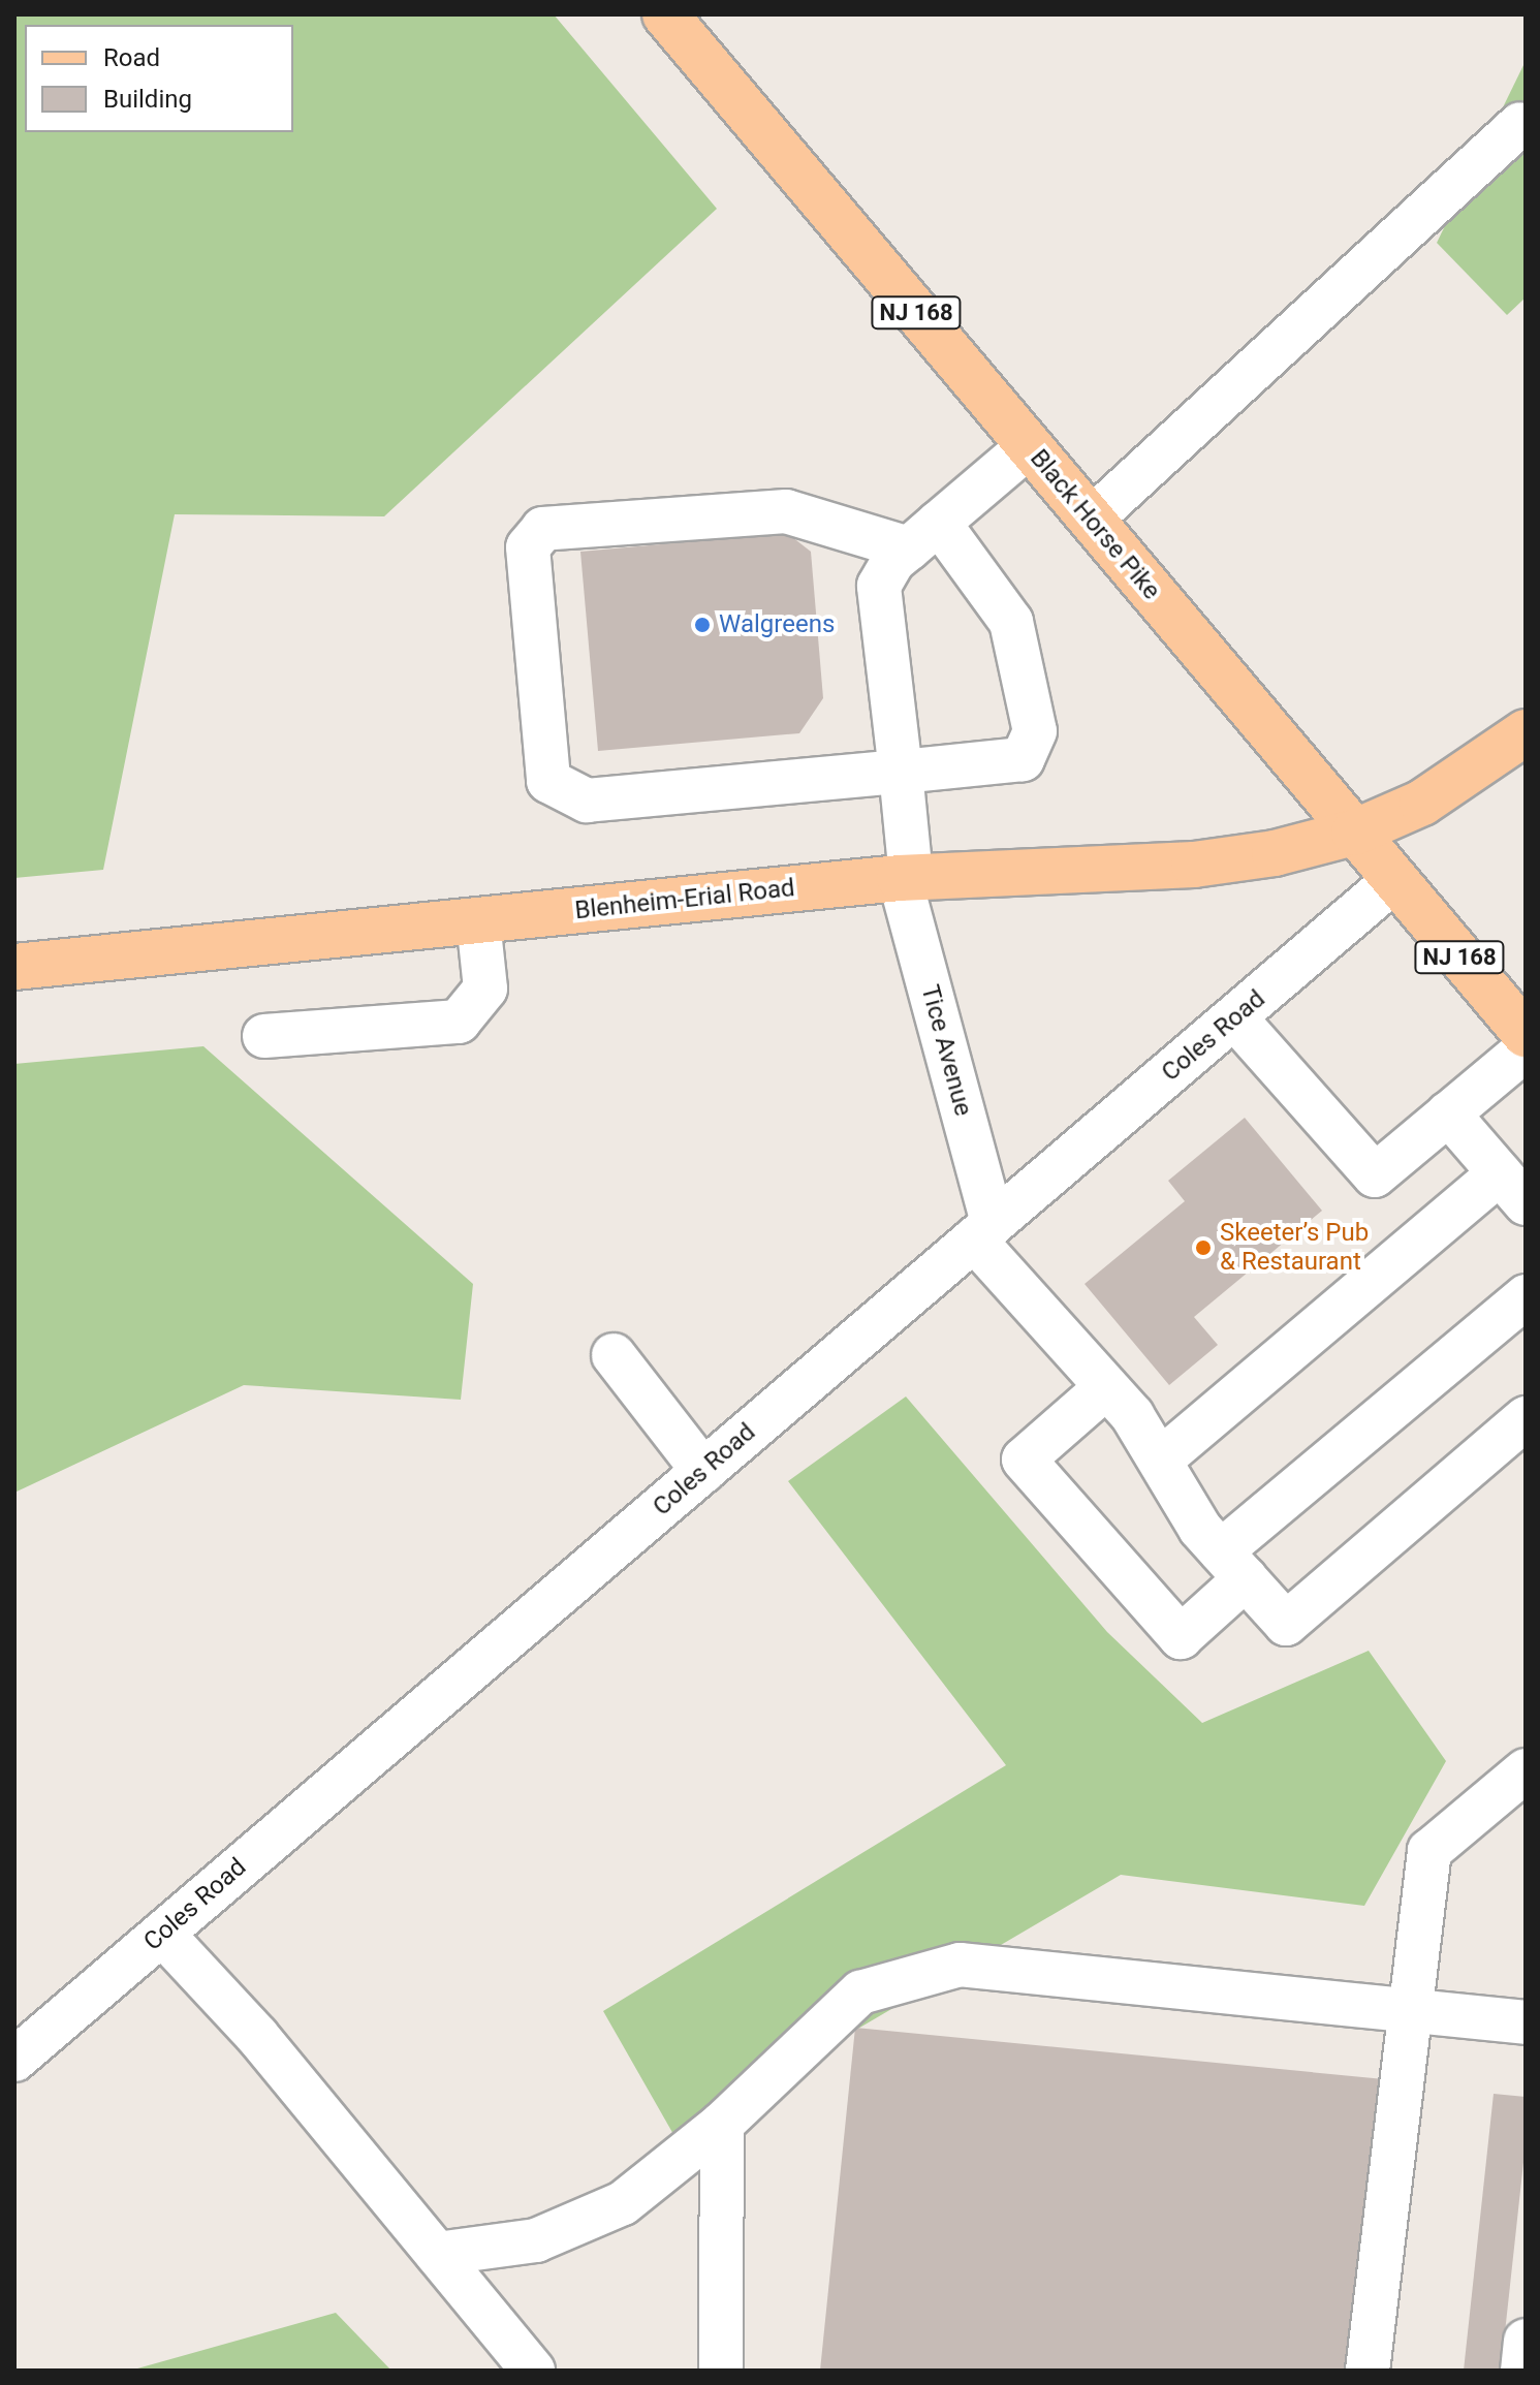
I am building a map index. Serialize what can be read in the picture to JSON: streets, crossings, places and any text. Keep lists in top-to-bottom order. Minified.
{"streets":{"main road":["NJ 168","Black Horse Pike","Blenheim-Erial Road"],"street":["Coles Road","Tice Avenue"]},"crossings":[["Black Horse Pike","Blenheim-Erial Road"],["Black Horse Pike","Coles Road"],["Black Horse Pike","Tice Avenue"],["Blenheim-Erial Road","Tice Avenue"],["Coles Road","Tice Avenue"]],"places":["Walgreens","Skeeter’s Pub & Restaurant"],"legend":["Road","Building"]}
